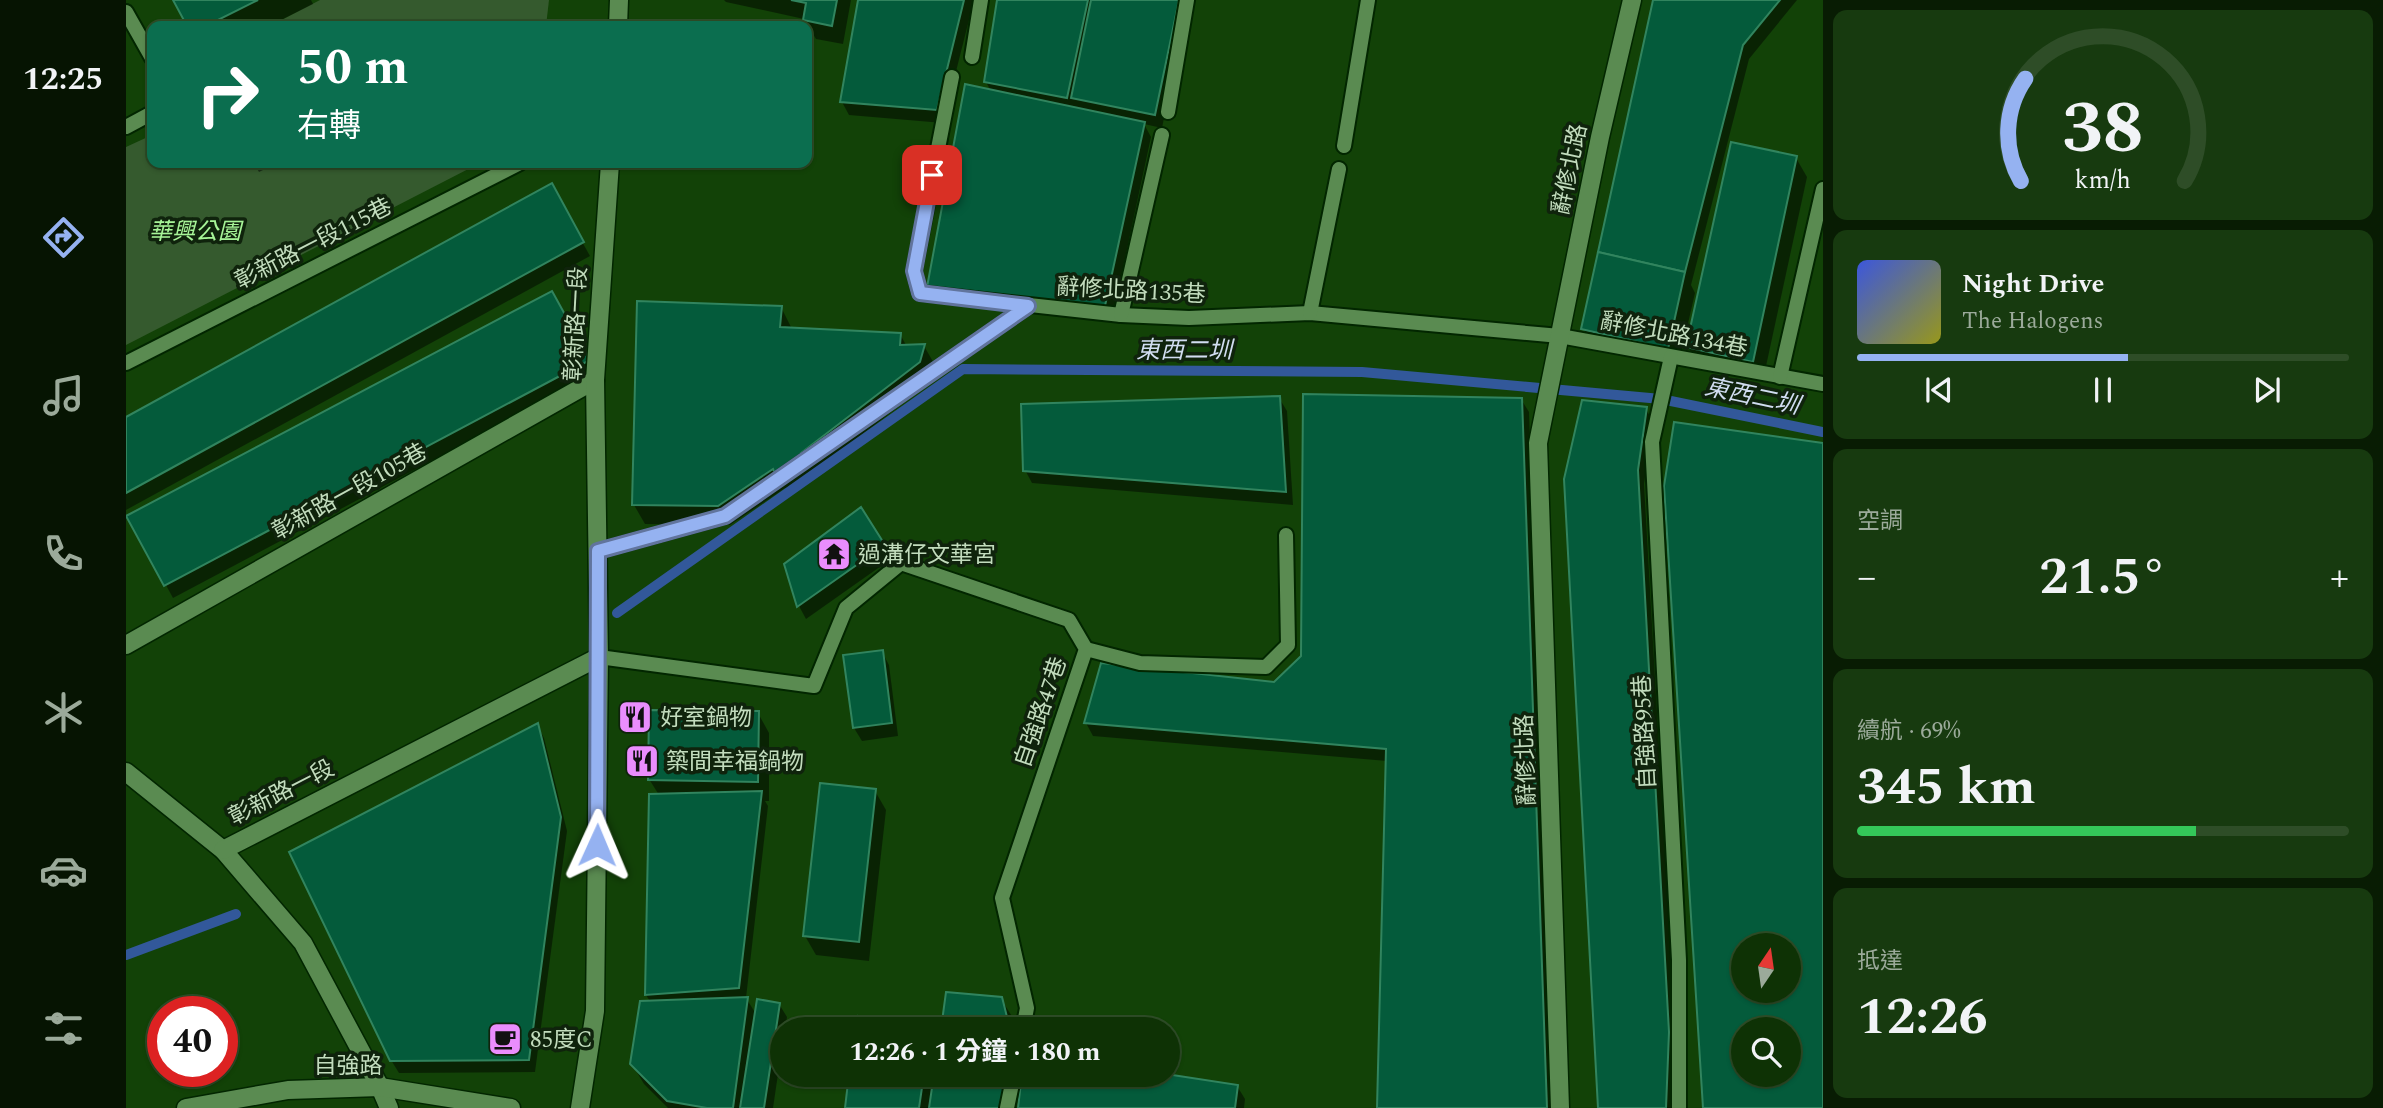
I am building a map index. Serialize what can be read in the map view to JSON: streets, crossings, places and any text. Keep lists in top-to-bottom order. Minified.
{"streets":{"street":["辭修北路","彰新路一段","彰新路一段105巷","自強路"],"lane":["彰新路一段115巷","辭修北路135巷","辭修北路134巷","自強路47巷","自強路95巷"]},"crossings":[["辭修北路","辭修北路135巷"],["辭修北路","辭修北路134巷"],["辭修北路135巷","辭修北路134巷"],["彰新路一段","彰新路一段105巷"],["彰新路一段","自強路47巷"],["彰新路一段","自強路"],["辭修北路134巷","自強路95巷"]],"water":["東西二圳"],"parks":["華興公園"],"places":{"temple":["過溝仔文華宮"],"restaurant":["好室鍋物","築間幸福鍋物"],"cafe":["85度C"]},"north":"top","page":{"tabs":"12:25","turn":["50 m","右轉"],"song":["Night Drive","The Halogens"],"tile":["空調",["續航 · 69%","345 km"],["抵達","12:26"]],"heat":["−","21.5°","+"],"limit":"40","trip":"12:26 · 1 分鐘 · 180 m","gauge":["38","km/h"]}}
